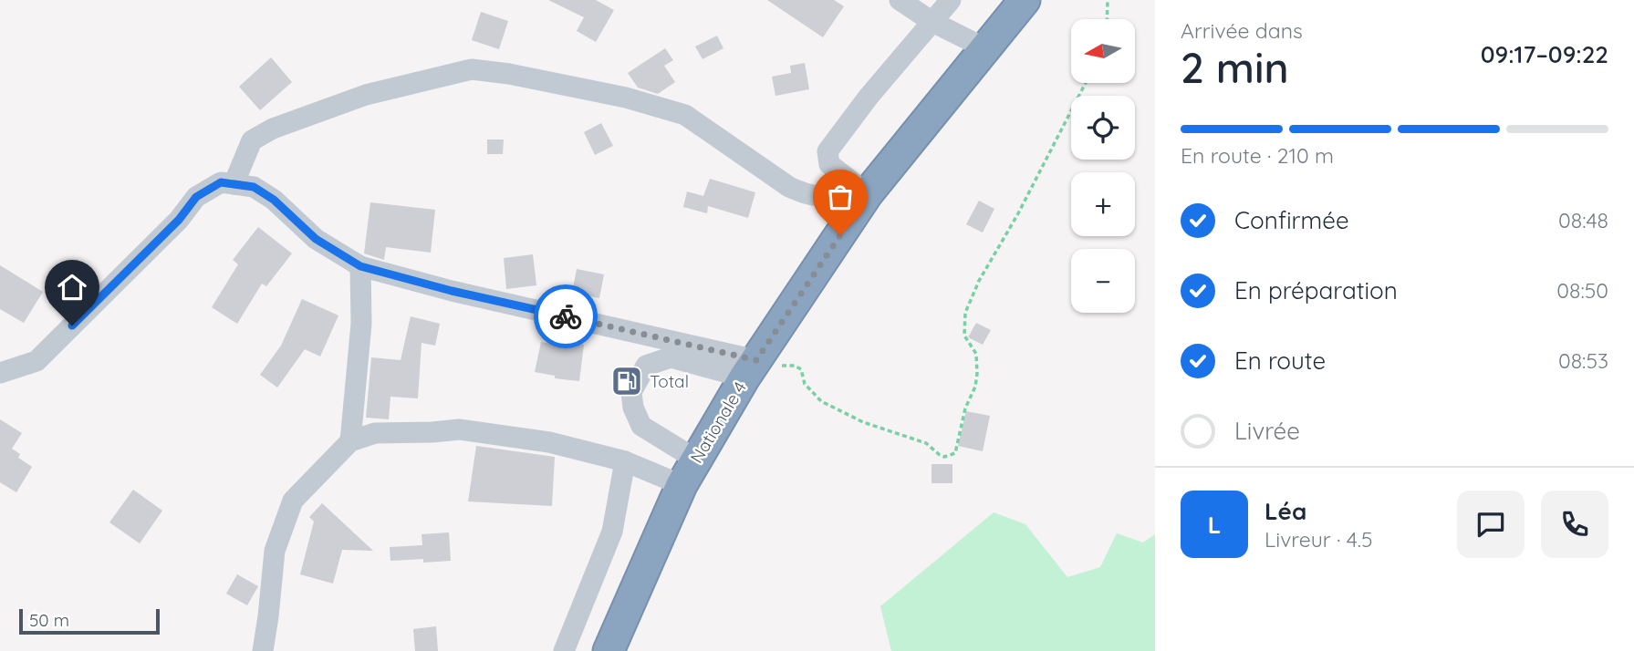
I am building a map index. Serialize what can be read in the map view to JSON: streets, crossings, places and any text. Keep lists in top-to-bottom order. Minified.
{"streets":{"highway":["Nationale 4"]},"places":{"fuel station":["Total"]},"scale_bar":"50 m","north":"left","page":{"heading":["2 min","Arrivée dans","09:17–09:22"],"panel":["Léa","Livreur · 4.5"],"map_buttons":["+","−"],"bar":"En route · 210 m","list":[["Confirmée","08:48"],["En préparation","08:50"],["En route","08:53"],"Livrée"],"round":"L","scale":"50 m"}}
